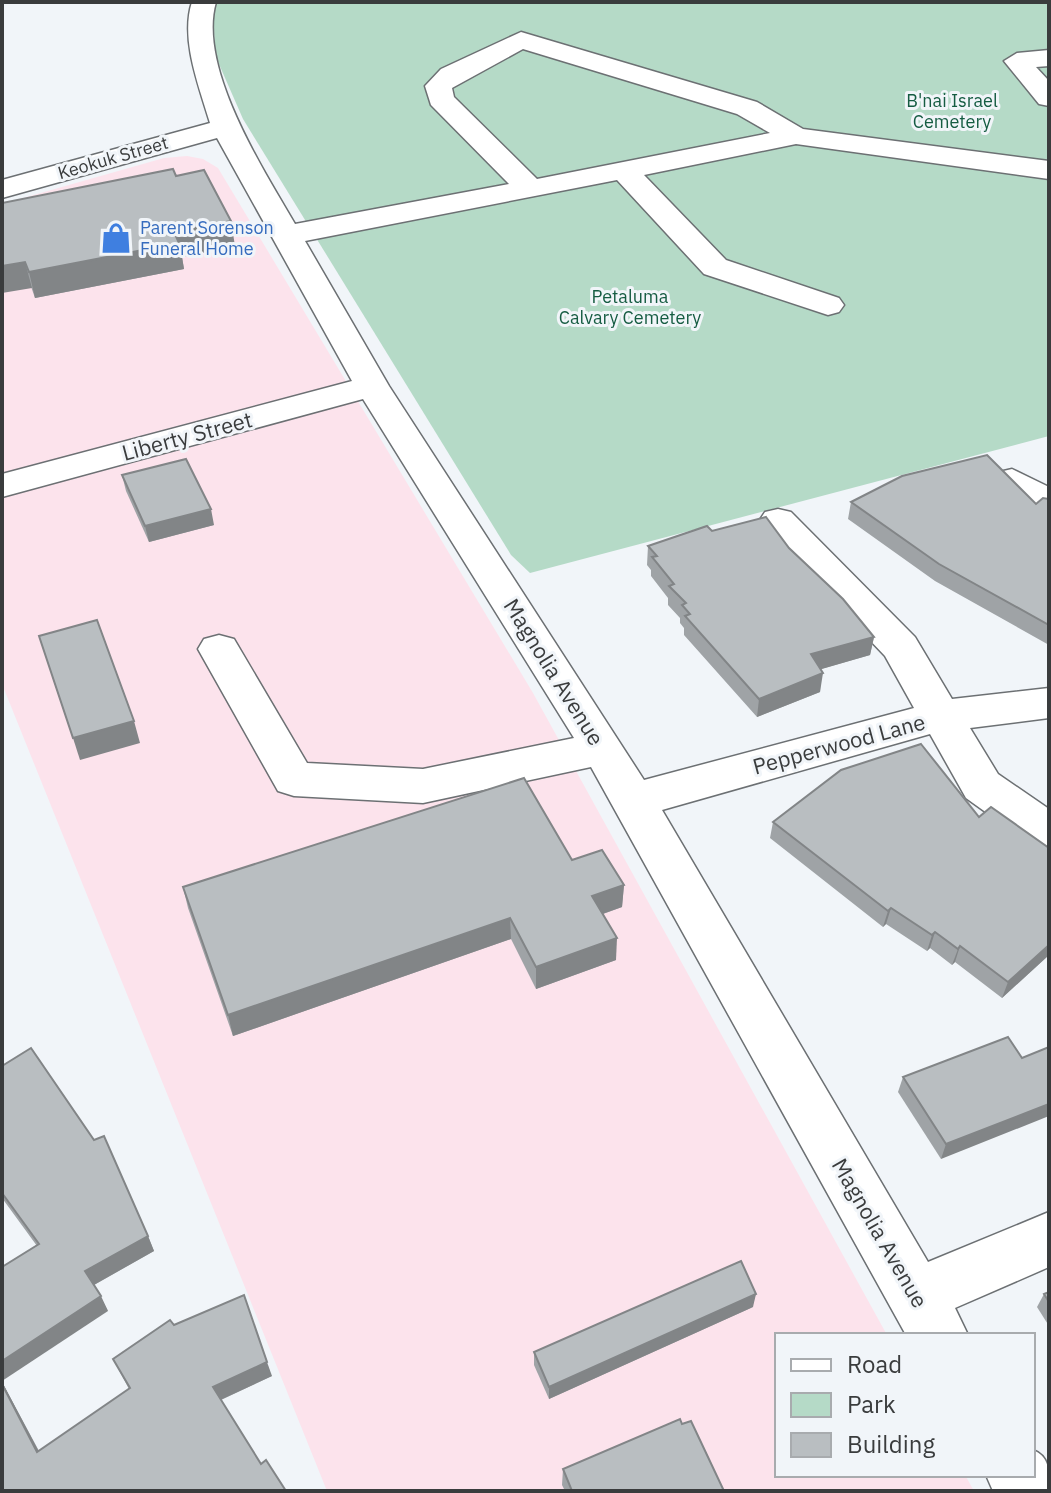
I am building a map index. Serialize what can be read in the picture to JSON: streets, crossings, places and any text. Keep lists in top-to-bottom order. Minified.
{"streets":{"street":["Keokuk Street","Liberty Street","Magnolia Avenue","Pepperwood Lane"]},"crossings":[["Keokuk Street","Magnolia Avenue"],["Liberty Street","Magnolia Avenue"],["Magnolia Avenue","Pepperwood Lane"]],"parks":["B'nai Israel Cemetery","Petaluma Calvary Cemetery"],"places":{"shop":["Parent Sorenson Funeral Home"]},"legend":["Road","Park","Building"]}
